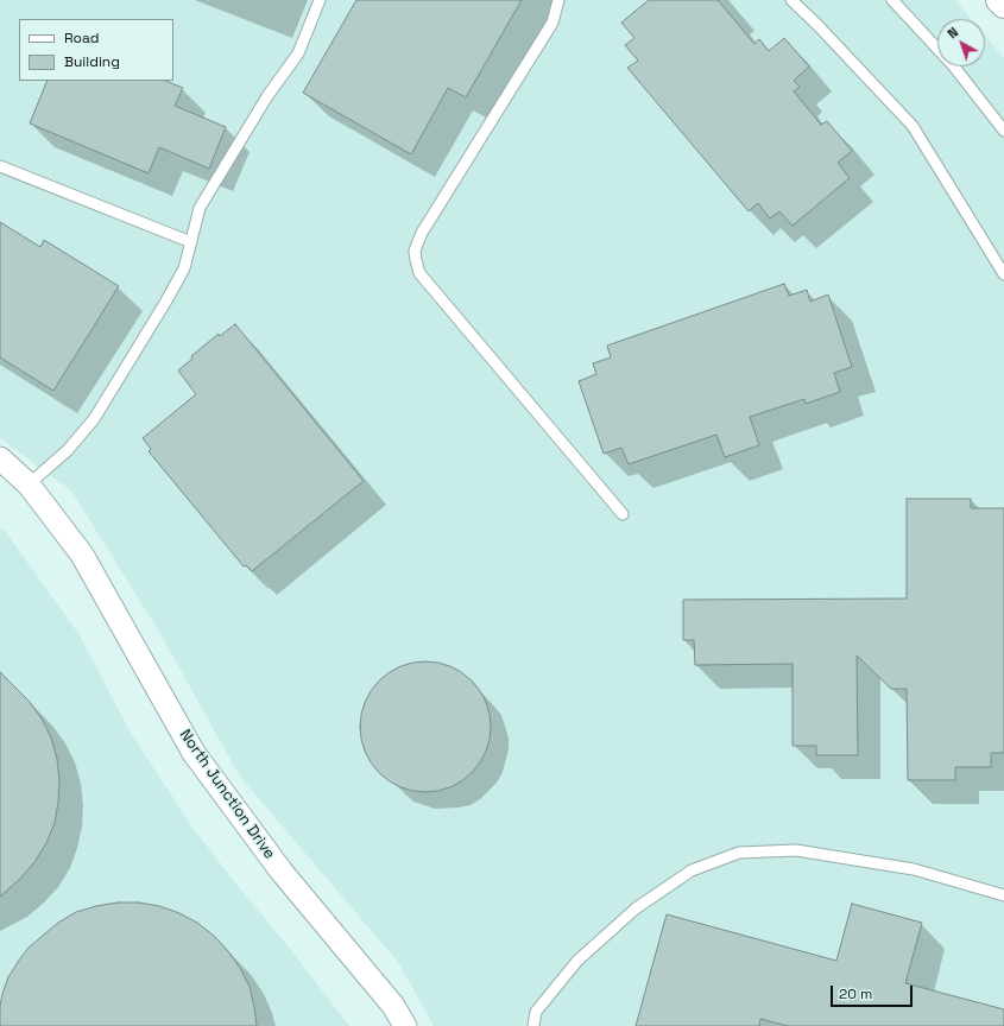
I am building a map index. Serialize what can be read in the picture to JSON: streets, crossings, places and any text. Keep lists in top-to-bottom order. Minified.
{"streets":{"street":["North Junction Drive"]},"legend":["Road","Building"],"scale_bar":"20 m","north":"top left"}
